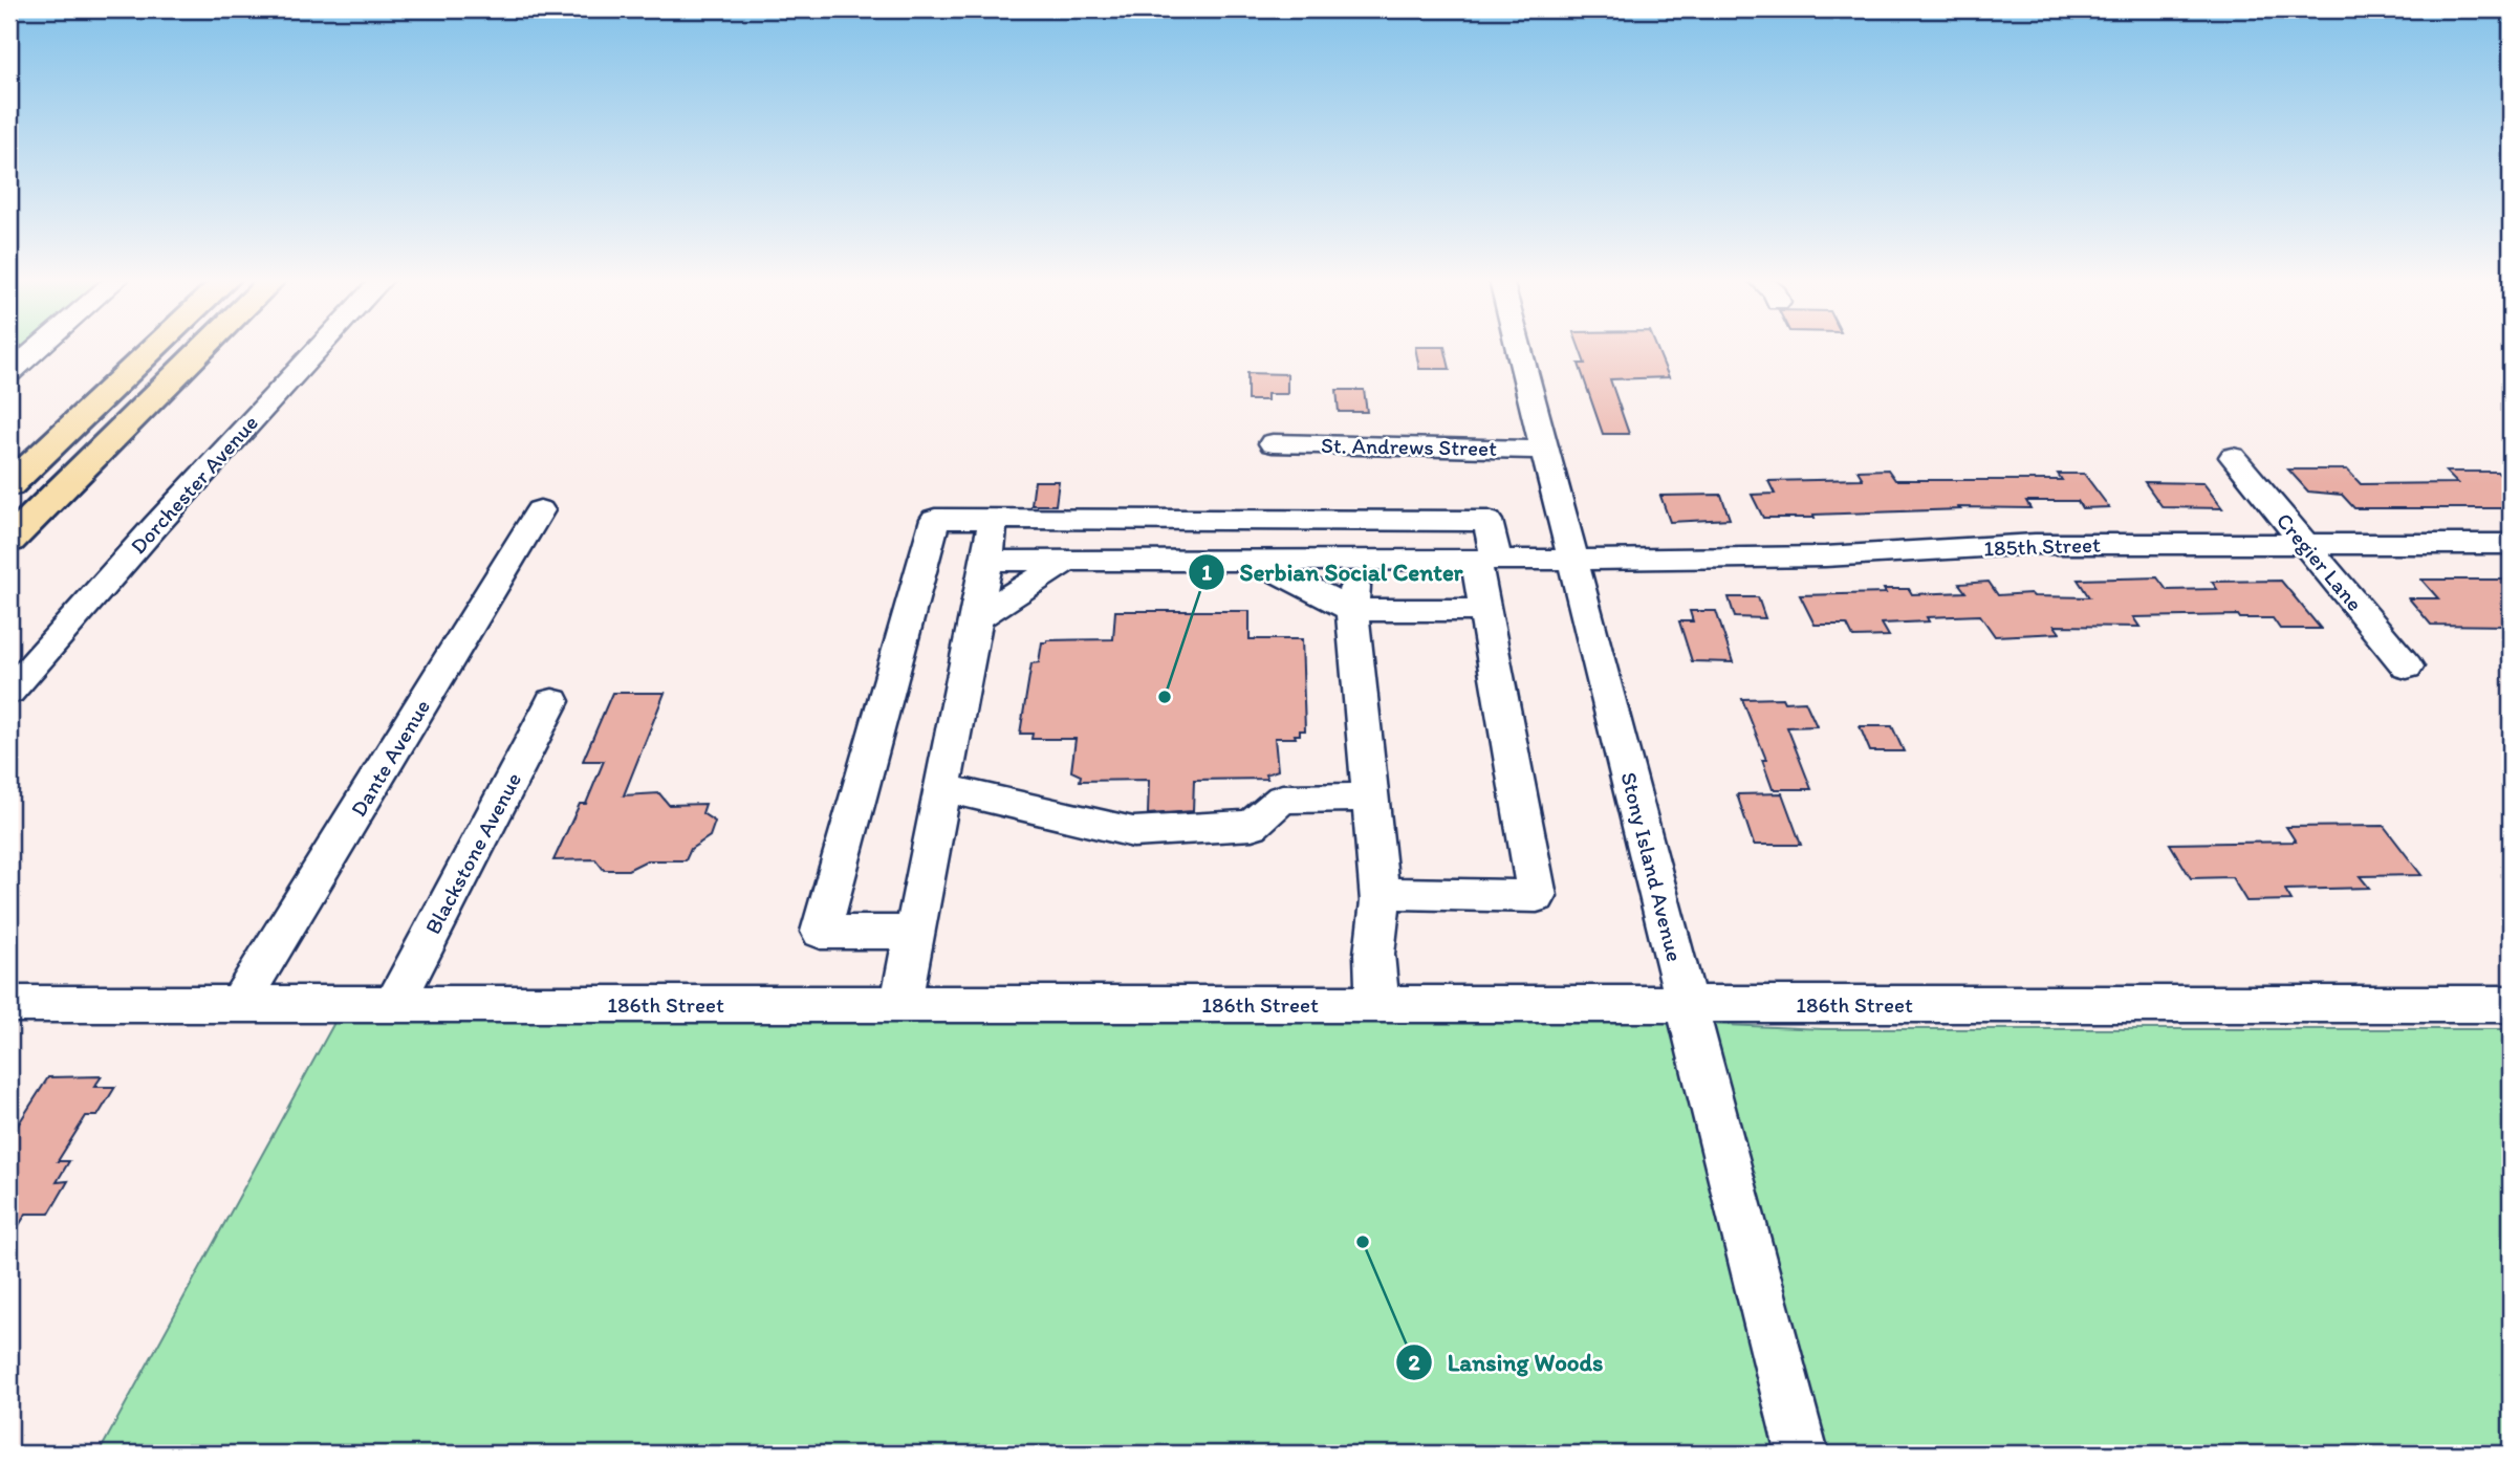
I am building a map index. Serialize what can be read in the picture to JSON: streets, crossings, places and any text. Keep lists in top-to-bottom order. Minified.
{"streets":{"street":["St. Andrews Street","Dorchester Avenue","185th Street","Cregier Lane","Dante Avenue","Blackstone Avenue","Stony Island Avenue","186th Street"]},"crossings":[["St. Andrews Street","Stony Island Avenue"],["185th Street","Cregier Lane"],["185th Street","Stony Island Avenue"],["Dante Avenue","186th Street"],["Blackstone Avenue","186th Street"],["Stony Island Avenue","186th Street"]],"places":["Serbian Social Center","Lansing Woods"]}
